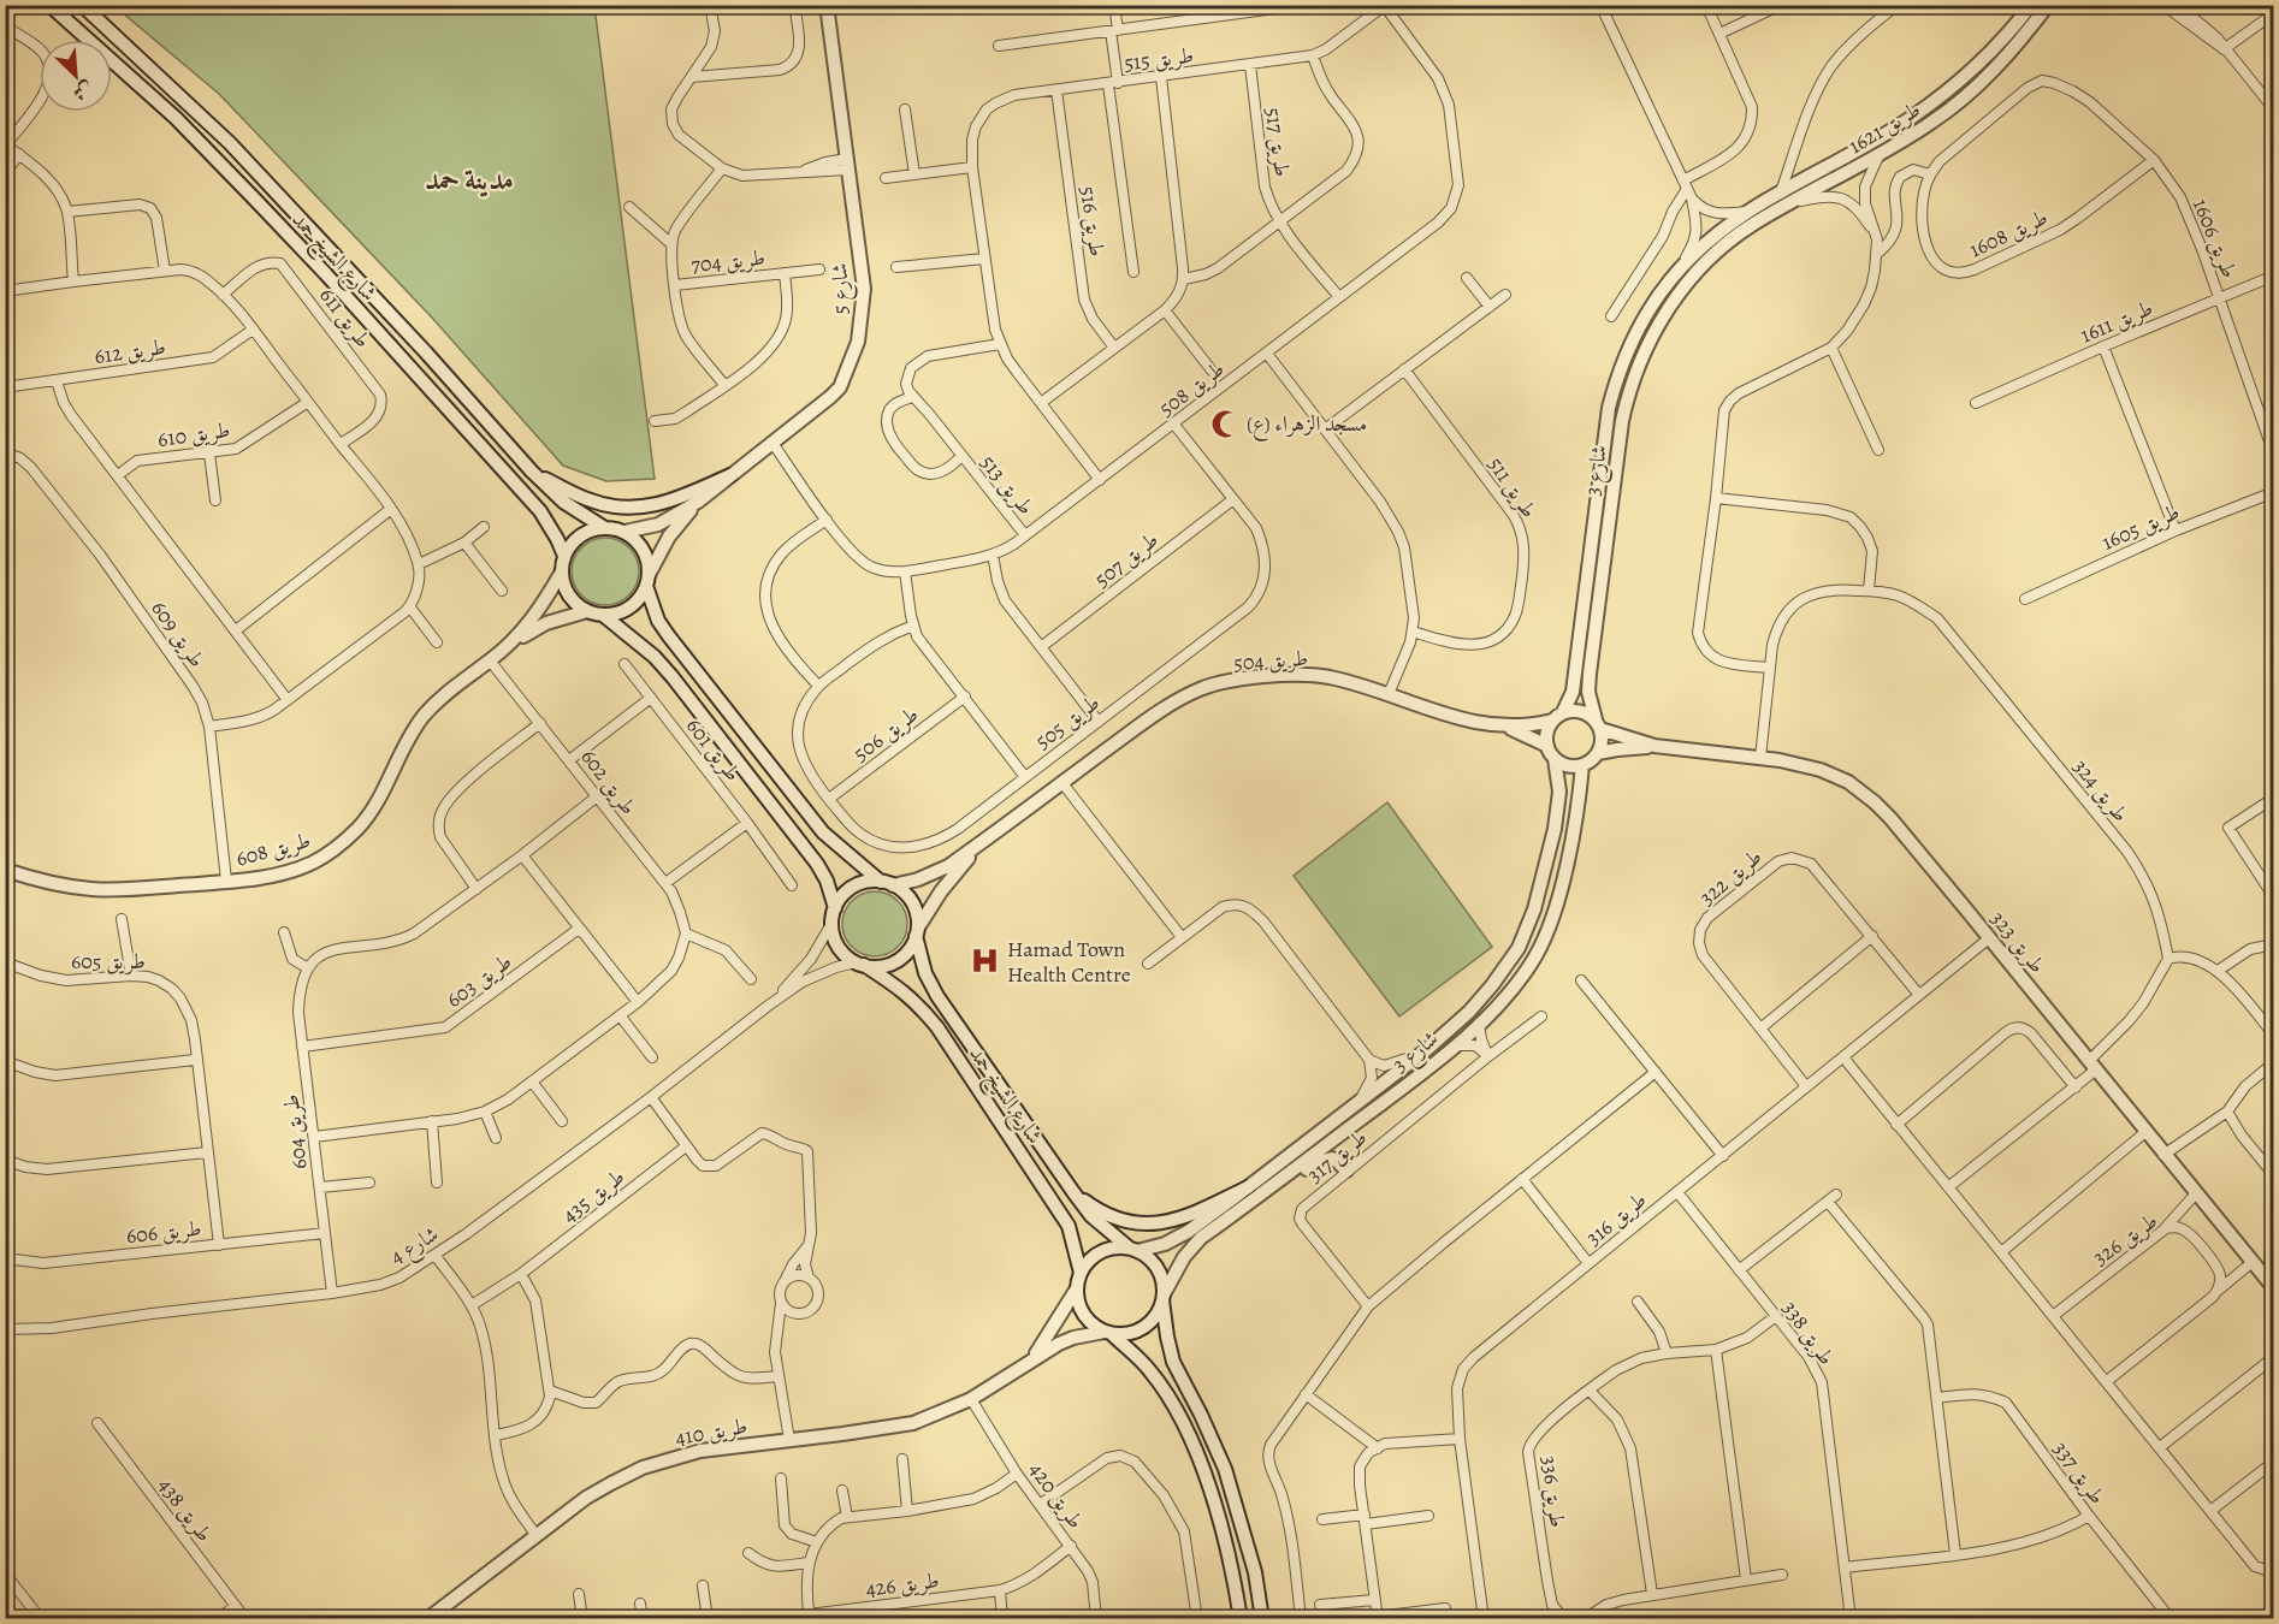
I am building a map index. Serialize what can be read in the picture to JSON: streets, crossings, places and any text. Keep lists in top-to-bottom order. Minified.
{"streets":{"street":["طريق 515","طريق 1621","طريق 517","طريق 516","طريق 1608","طريق 1606","شارع الشيخ حمد","طريق 704","شارع 5","طريق 611","طريق 1611","طريق 612","طريق 508","طريق 610","شارع 3","طريق 513","طريق 511","طريق 1605","طريق 507","طريق 609","طريق 504","طريق 505","طريق 506","طريق 601","طريق 602","طريق 324","طريق 608","طريق 322","طريق 323","طريق 605","طريق 603","طريق 604","طريق 317","طريق 435","طريق 316","طريق 606","طريق 326","شارع 4","طريق 338","طريق 410","طريق 337","طريق 336","طريق 420","طريق 438","طريق 426"]},"crossings":[["طريق 515","طريق 517"],["طريق 515","طريق 516"],["طريق 515","طريق 508"],["طريق 1621","شارع 3"],["طريق 517","طريق 508"],["طريق 1608","طريق 1606"],["طريق 1606","طريق 1611"],["شارع الشيخ حمد","شارع 5"],["شارع الشيخ حمد","شارع 3"],["شارع الشيخ حمد","طريق 504"],["شارع الشيخ حمد","طريق 608"],["شارع الشيخ حمد","شارع 4"],["شارع الشيخ حمد","طريق 410"],["شارع 5","طريق 508"],["شارع 5","طريق 608"],["طريق 508","طريق 513"],["طريق 508","طريق 505"],["شارع 3","طريق 504"],["شارع 3","طريق 323"],["شارع 3","طريق 410"],["طريق 507","طريق 505"],["طريق 609","طريق 608"],["طريق 504","طريق 323"],["طريق 504","شارع 4"],["طريق 505","طريق 506"],["طريق 602","طريق 608"],["طريق 324","طريق 323"],["طريق 322","طريق 316"],["طريق 323","طريق 316"],["طريق 605","طريق 606"],["طريق 603","طريق 604"],["طريق 604","طريق 606"],["طريق 604","شارع 4"],["طريق 316","طريق 338"],["طريق 338","طريق 336"],["طريق 410","طريق 420"],["طريق 420","طريق 426"]],"districts":["مدينة حمد"],"places":{"mosque":["مسجد الزهراء (ع)"],"hospital":["Hamad Town Health Centre"]},"north":"bottom right"}
